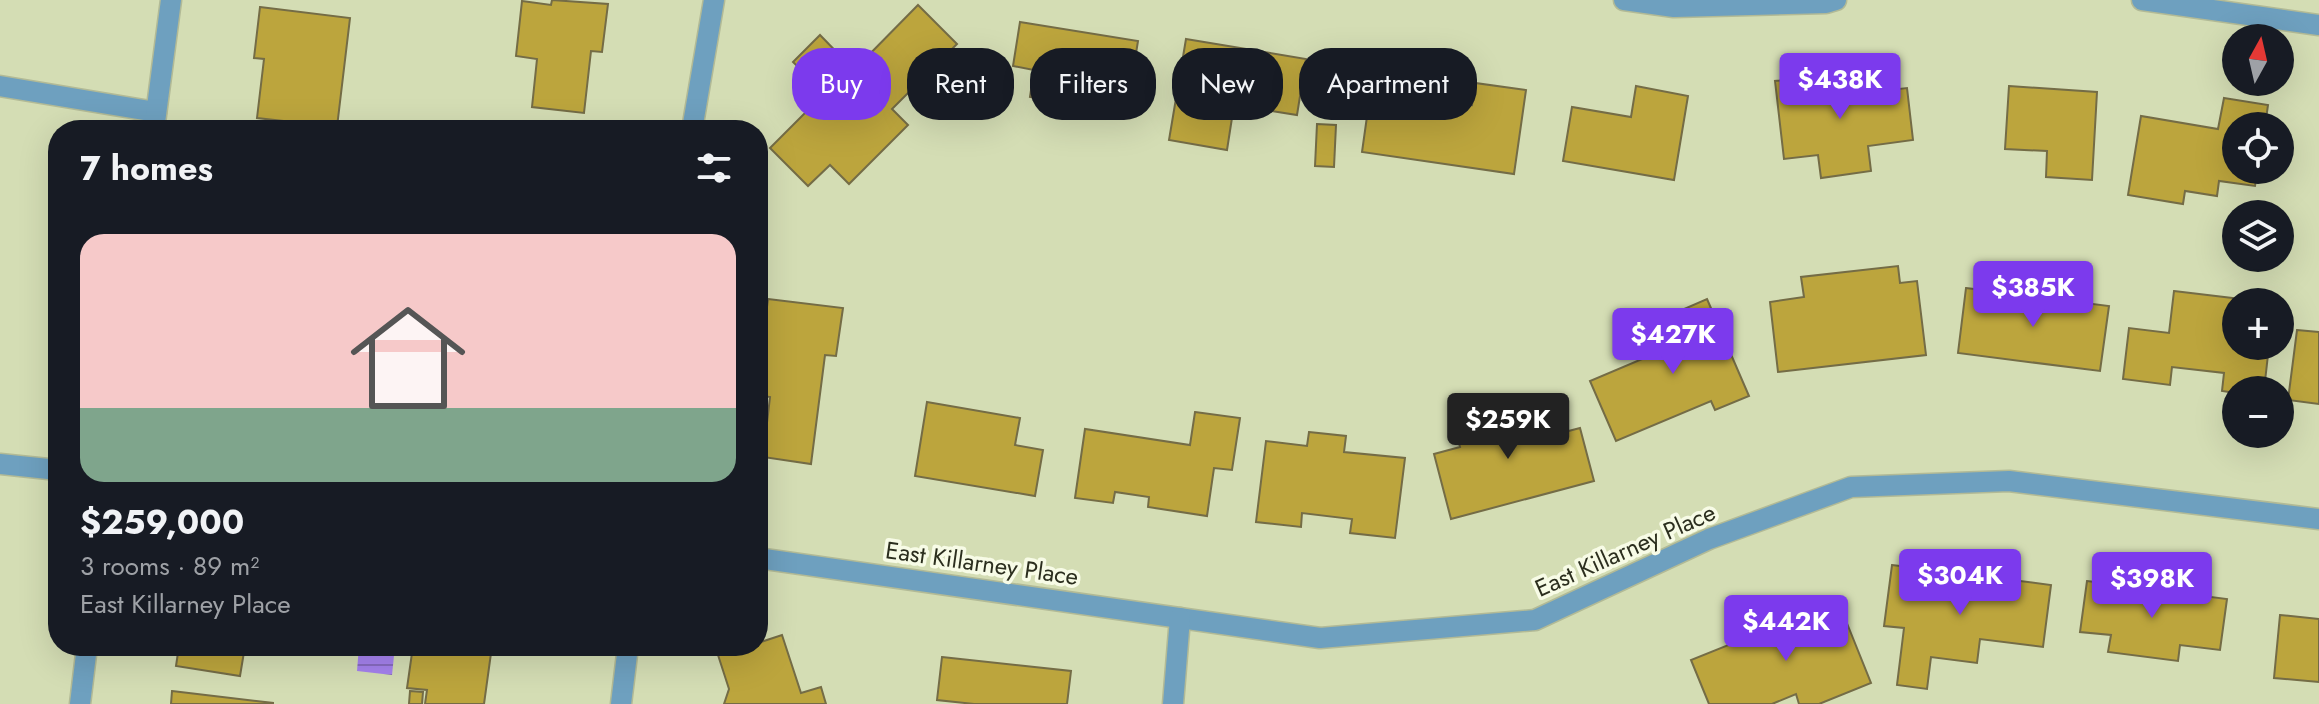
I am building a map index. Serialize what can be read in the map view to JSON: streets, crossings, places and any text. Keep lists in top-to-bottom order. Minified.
{"streets":{"street":["East Killarney Place"]},"north":"top","page":{"map_buttons":["+","−"],"chip":["Buy","Rent","Filters","New","Apartment"],"price":["$438K","$385K","$427K","$259K","$304K","$398K","$442K"],"heading":"7 homes","list":[{"name":"$259,000","note":"3 rooms · 89 m² · East Killarney Place"}]}}
